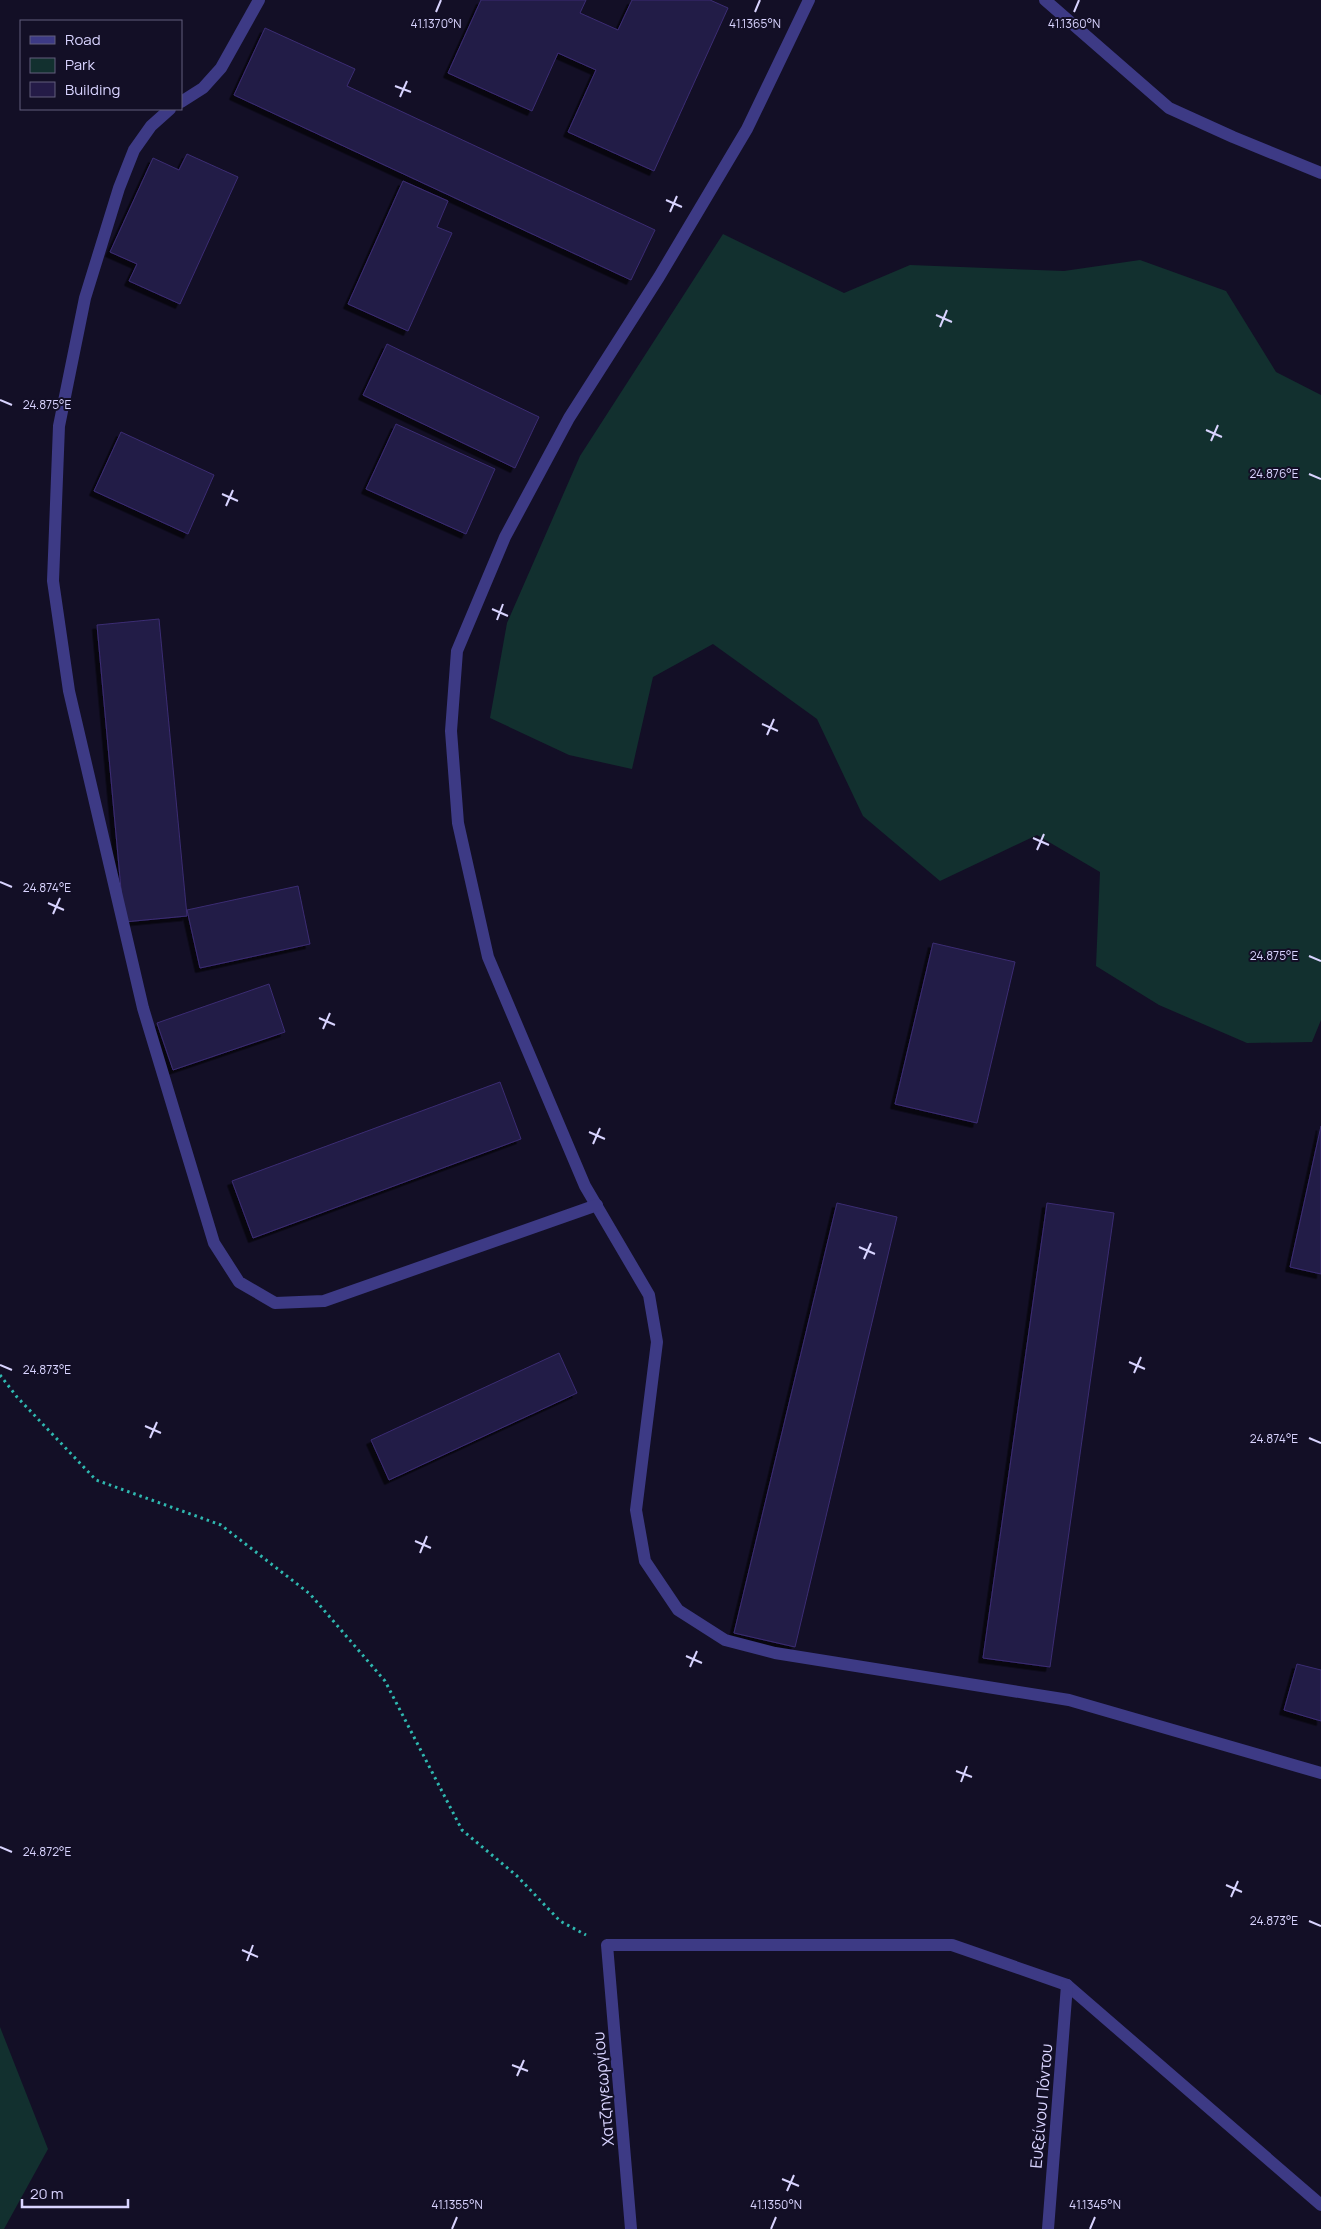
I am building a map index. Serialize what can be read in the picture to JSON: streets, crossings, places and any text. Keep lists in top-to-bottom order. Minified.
{"streets":{"street":["Χατζηγεωργίου","Ευξείνου Πόντου"]},"legend":["Road","Park","Building"],"scale_bar":"20 m","coordinates":["41.1365°N","41.1370°N","41.1360°N","24.875°E","24.876°E","24.874°E","24.873°E","24.872°E","41.1355°N","41.1350°N","41.1345°N"]}
